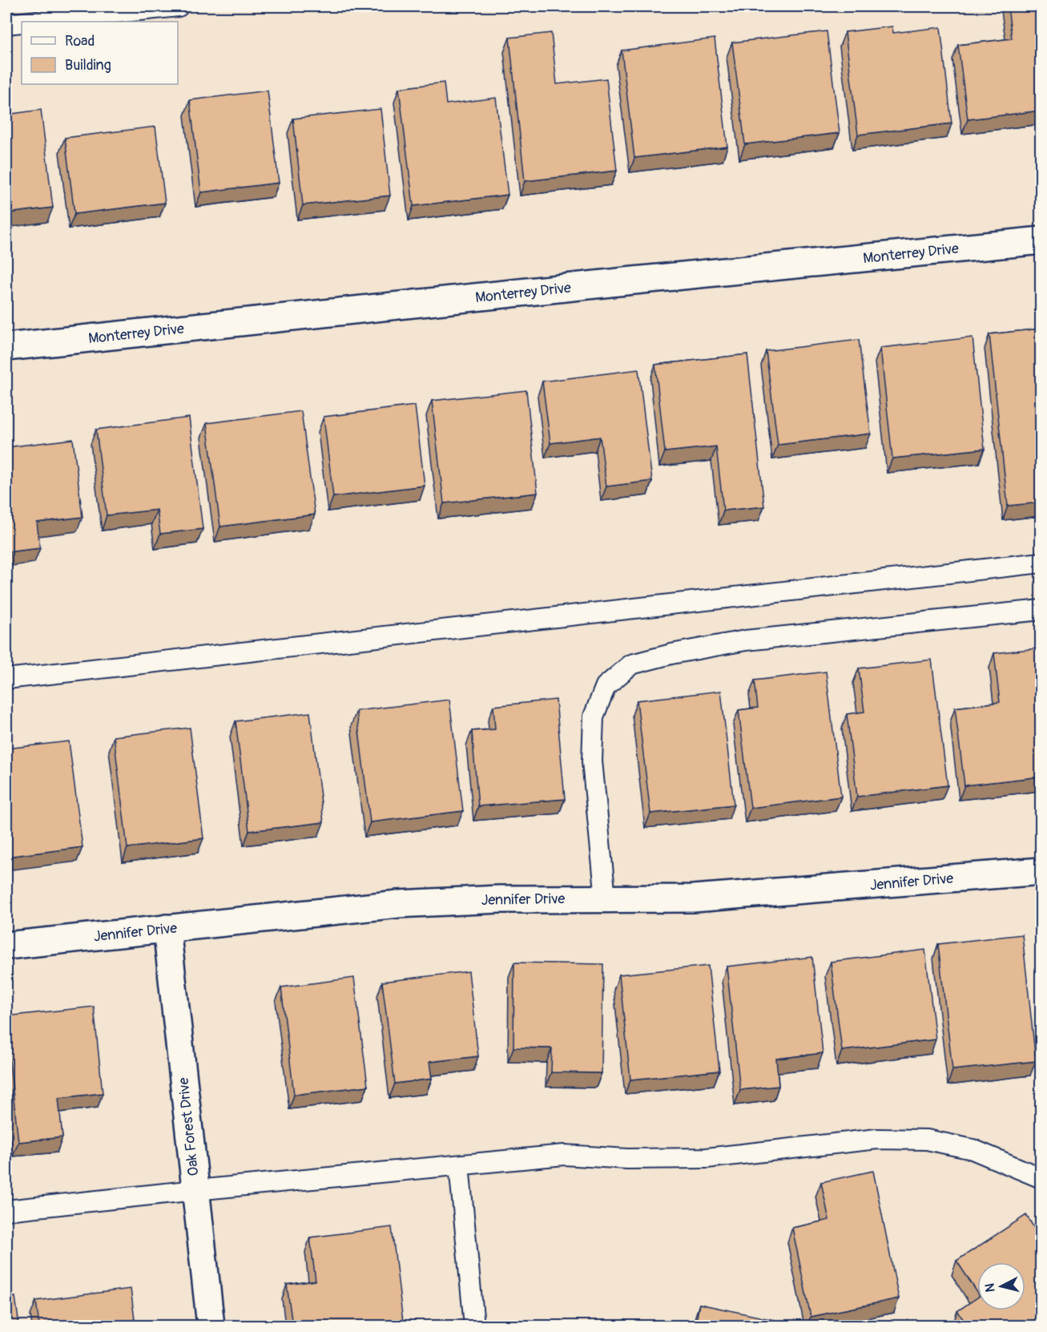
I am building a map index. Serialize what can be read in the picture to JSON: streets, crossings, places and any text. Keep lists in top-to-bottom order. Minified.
{"streets":{"street":["Monterrey Drive","Jennifer Drive","Oak Forest Drive"]},"crossings":[["Jennifer Drive","Oak Forest Drive"]],"legend":["Road","Building"],"north":"left"}
